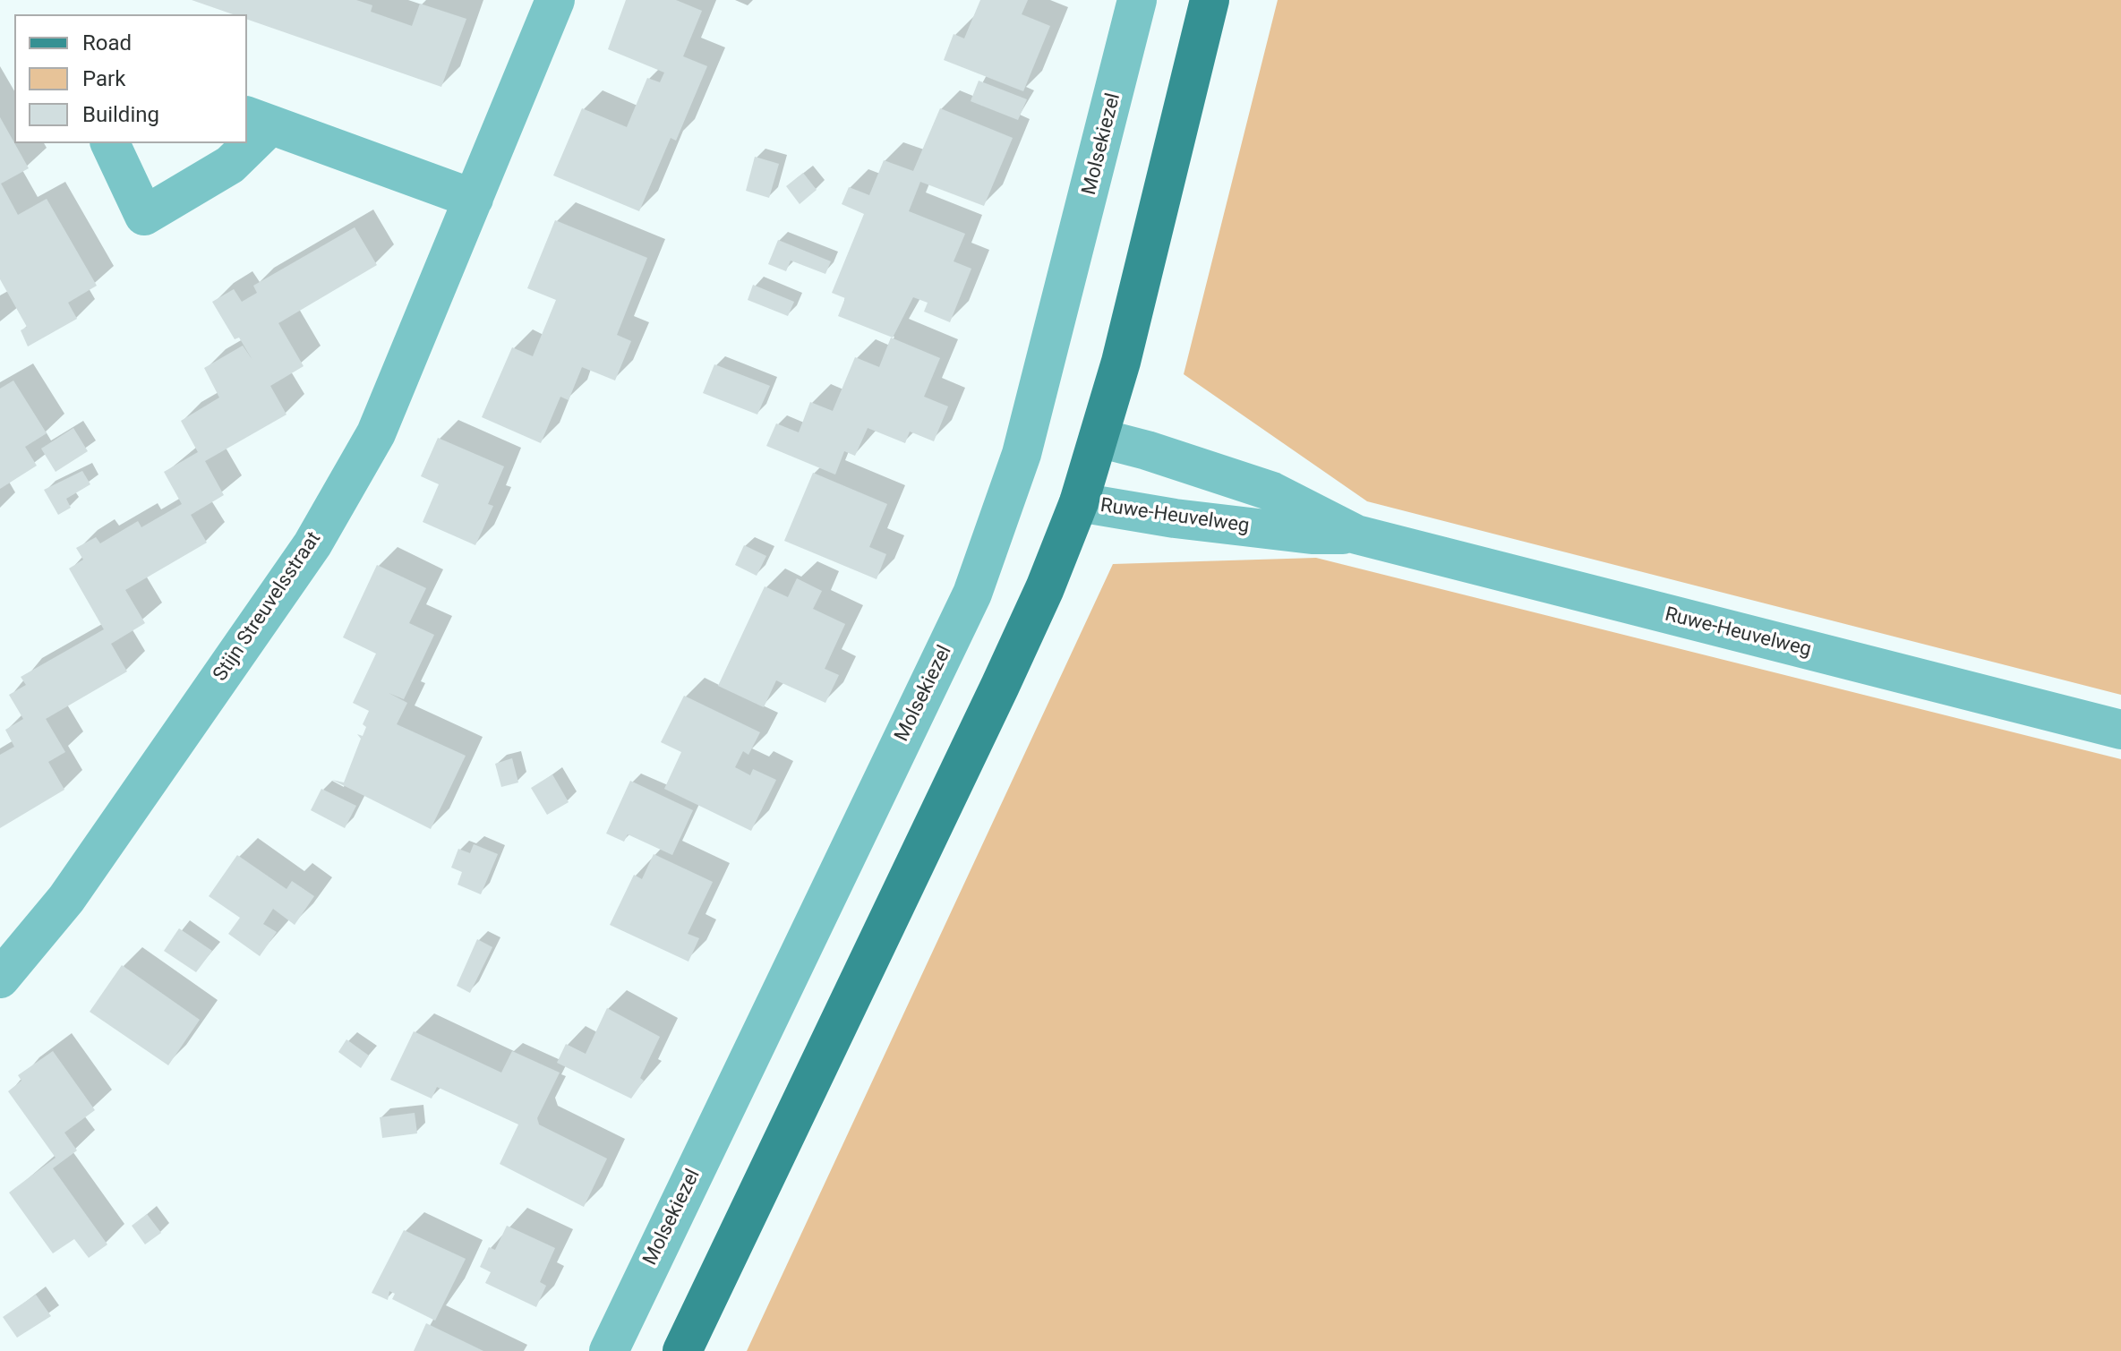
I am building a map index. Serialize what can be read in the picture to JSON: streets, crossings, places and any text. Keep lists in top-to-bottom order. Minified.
{"streets":{"street":["Molsekiezel","Ruwe-Heuvelweg","Stijn Streuvelsstraat"]},"legend":["Road","Park","Building"]}
